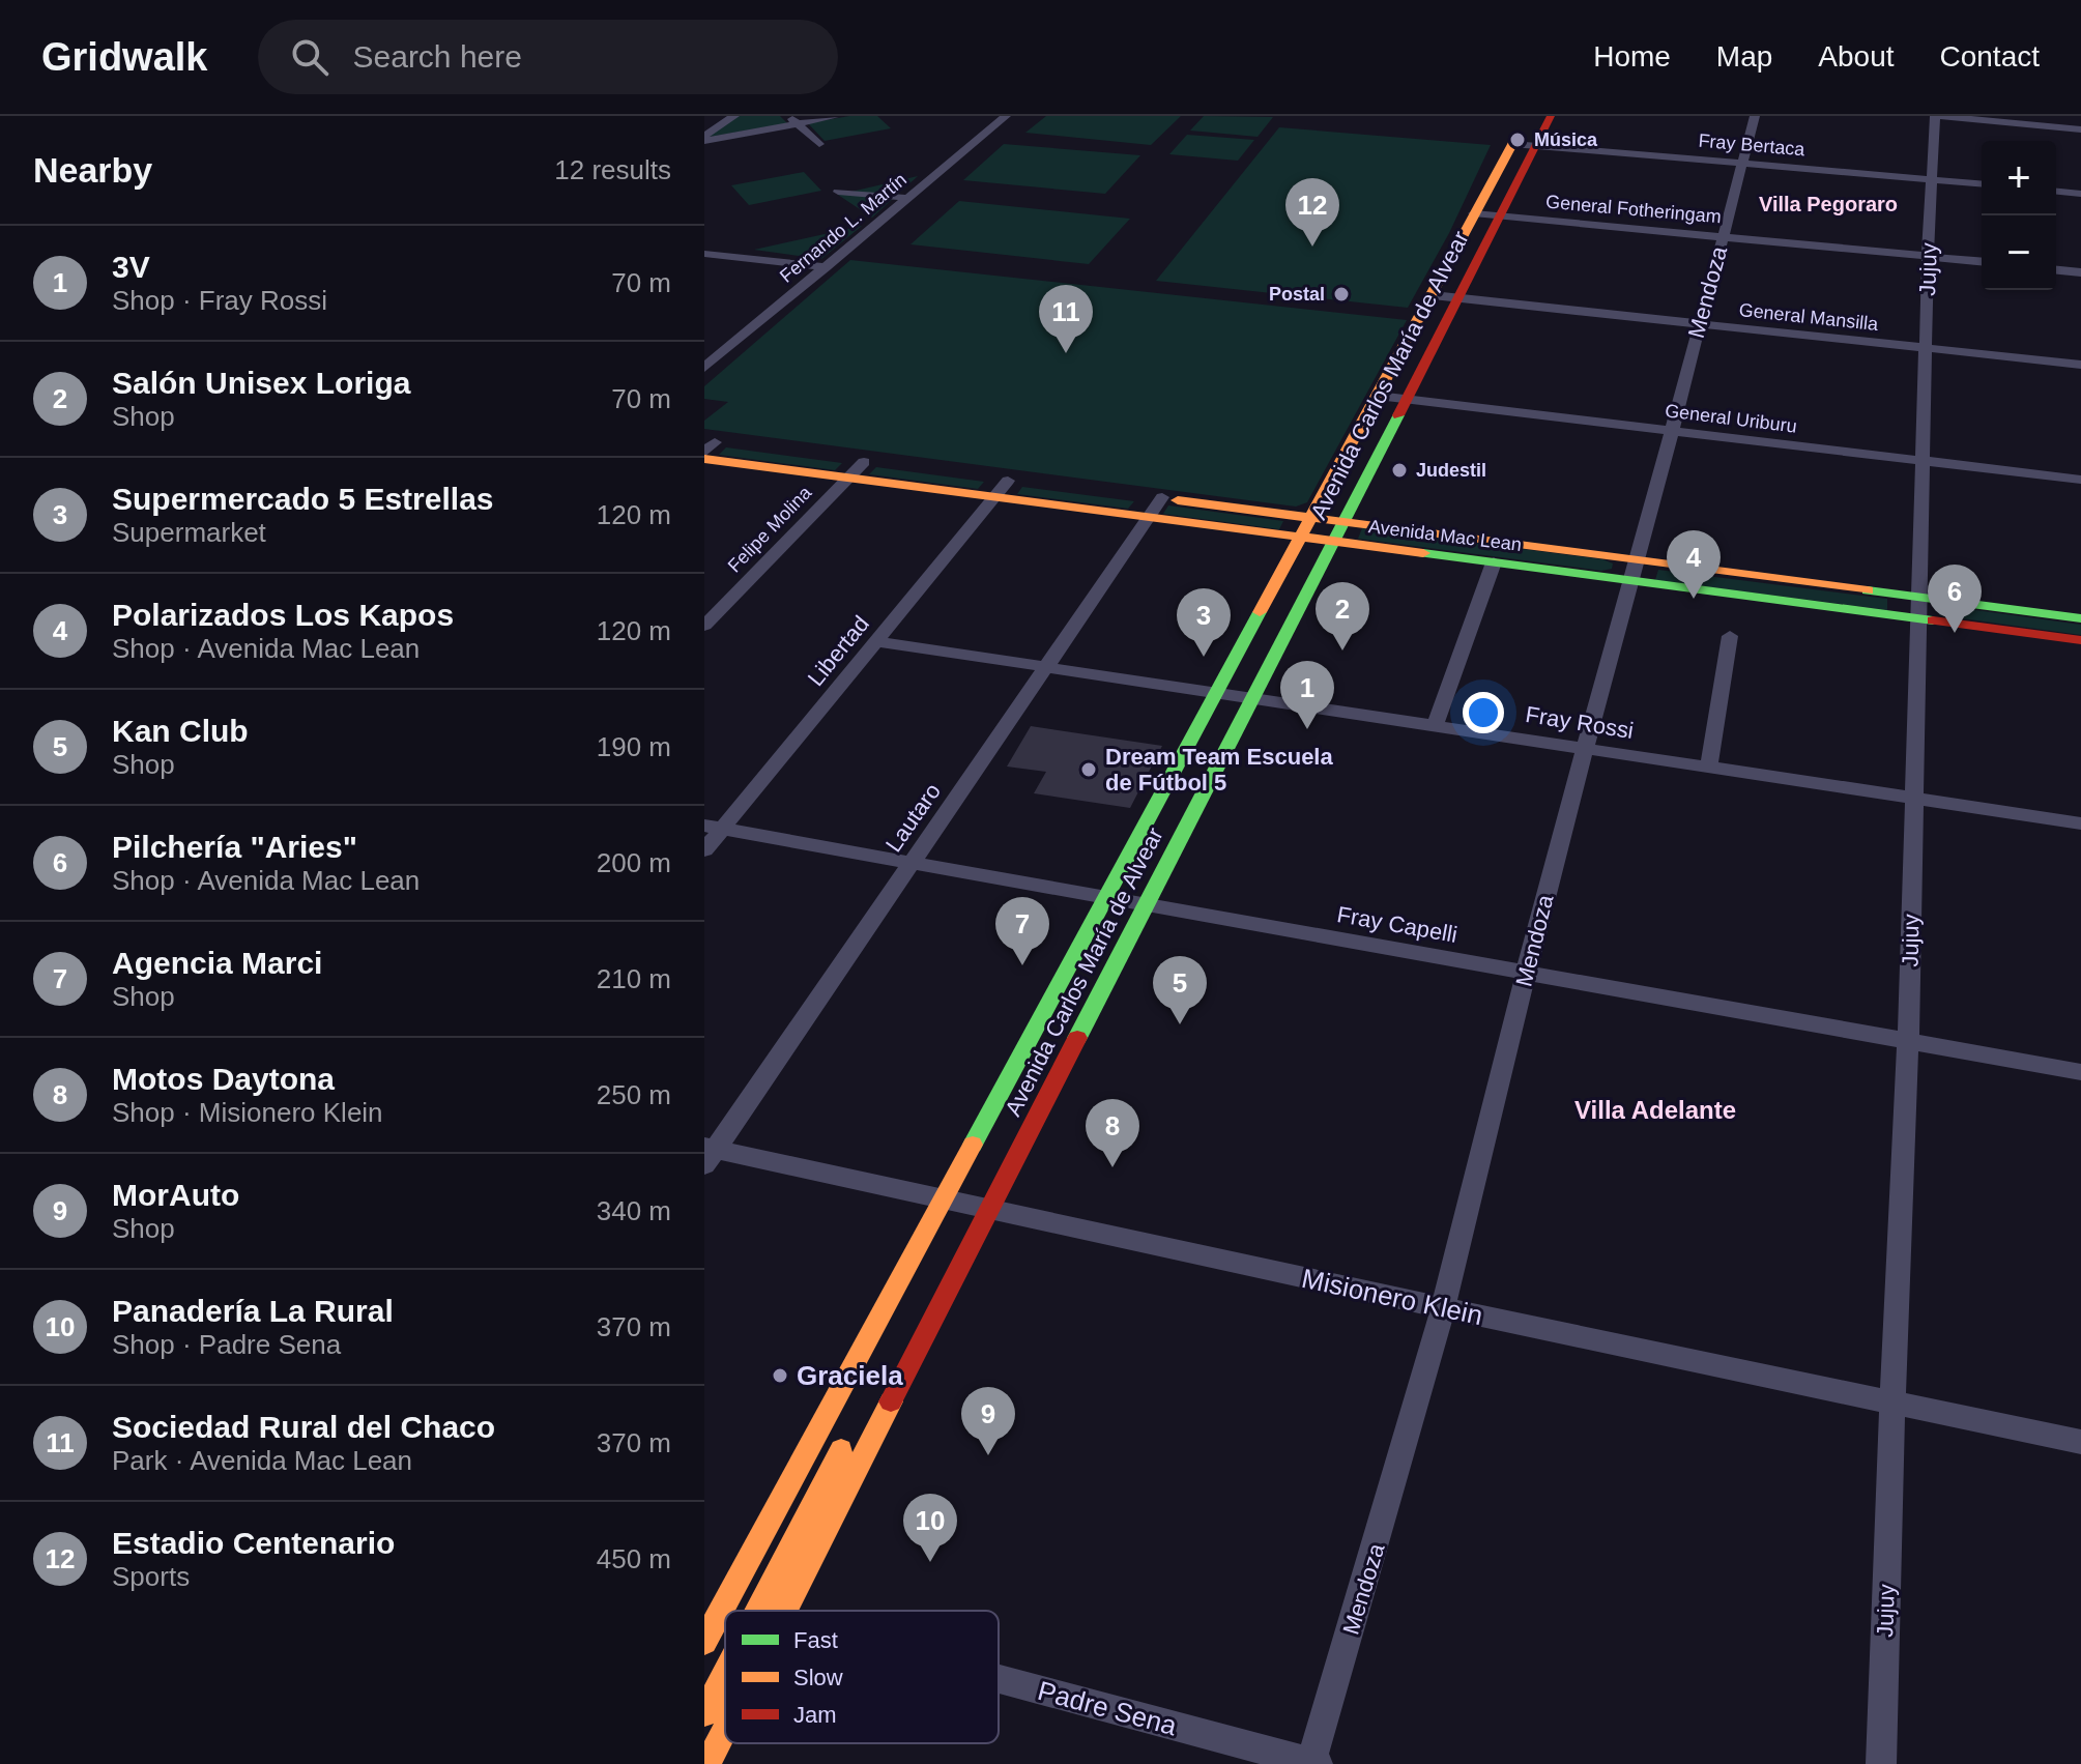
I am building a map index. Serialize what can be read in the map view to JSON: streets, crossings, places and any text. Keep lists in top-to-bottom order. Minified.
{"streets":{"main road":["Avenida Carlos María de Alvear","Avenida Mac Lean"],"street":["Fray Bertaca","General Fotheringam","Fernando L. Martín","Jujuy","Mendoza","General Mansilla","General Uriburu","Felipe Molina","Libertad","Fray Rossi","Lautaro","Fray Capelli","Misionero Klein","Padre Sena"]},"crossings":[["Fray Bertaca","Jujuy"],["Fray Bertaca","Mendoza"],["Fray Bertaca","Avenida Carlos María de Alvear"],["General Fotheringam","Jujuy"],["General Fotheringam","Mendoza"],["General Fotheringam","Avenida Carlos María de Alvear"],["Jujuy","General Mansilla"],["Jujuy","General Uriburu"],["Jujuy","Avenida Mac Lean"],["Jujuy","Fray Rossi"],["Jujuy","Fray Capelli"],["Jujuy","Misionero Klein"],["Mendoza","General Mansilla"],["Mendoza","General Uriburu"],["Mendoza","Avenida Mac Lean"],["Mendoza","Fray Rossi"],["Mendoza","Fray Capelli"],["Mendoza","Misionero Klein"],["Mendoza","Padre Sena"],["General Mansilla","Avenida Carlos María de Alvear"],["Avenida Carlos María de Alvear","General Uriburu"],["Avenida Carlos María de Alvear","Avenida Mac Lean"],["Avenida Carlos María de Alvear","Fray Rossi"],["Avenida Carlos María de Alvear","Fray Capelli"],["Avenida Carlos María de Alvear","Misionero Klein"],["Avenida Carlos María de Alvear","Padre Sena"],["Felipe Molina","Avenida Mac Lean"],["Avenida Mac Lean","Libertad"],["Avenida Mac Lean","Lautaro"],["Libertad","Fray Rossi"],["Libertad","Fray Capelli"],["Fray Rossi","Lautaro"],["Lautaro","Fray Capelli"],["Lautaro","Misionero Klein"]],"districts":["Villa Pegoraro","Villa Adelante"],"places":["Música","Postal","Judestil","Dream Team Escuela de Fútbol 5","Graciela"],"legend":["Fast","Slow","Jam"],"page":{"header":"Gridwalk","search":"Search here","nav":["Home","Map","About","Contact"],"heading":["Nearby","12 results"],"map_buttons":["+","−"],"pins":["12","11","4","6","2","3","1","7","5","8","9","10"],"list":[{"mark":"1","name":"3V","note":"Shop · Fray Rossi","value":"70 m"},{"mark":"2","name":"Salón Unisex Loriga","note":"Shop","value":"70 m"},{"mark":"3","name":"Supermercado 5 Estrellas","note":"Supermarket","value":"120 m"},{"mark":"4","name":"Polarizados Los Kapos","note":"Shop · Avenida Mac Lean","value":"120 m"},{"mark":"5","name":"Kan Club","note":"Shop","value":"190 m"},{"mark":"6","name":"Pilchería \"Aries\"","note":"Shop · Avenida Mac Lean","value":"200 m"},{"mark":"7","name":"Agencia Marci","note":"Shop","value":"210 m"},{"mark":"8","name":"Motos Daytona","note":"Shop · Misionero Klein","value":"250 m"},{"mark":"9","name":"MorAuto","note":"Shop","value":"340 m"},{"mark":"10","name":"Panadería La Rural","note":"Shop · Padre Sena","value":"370 m"},{"mark":"11","name":"Sociedad Rural del Chaco","note":"Park · Avenida Mac Lean","value":"370 m"},{"mark":"12","name":"Estadio Centenario","note":"Sports","value":"450 m"}]}}
